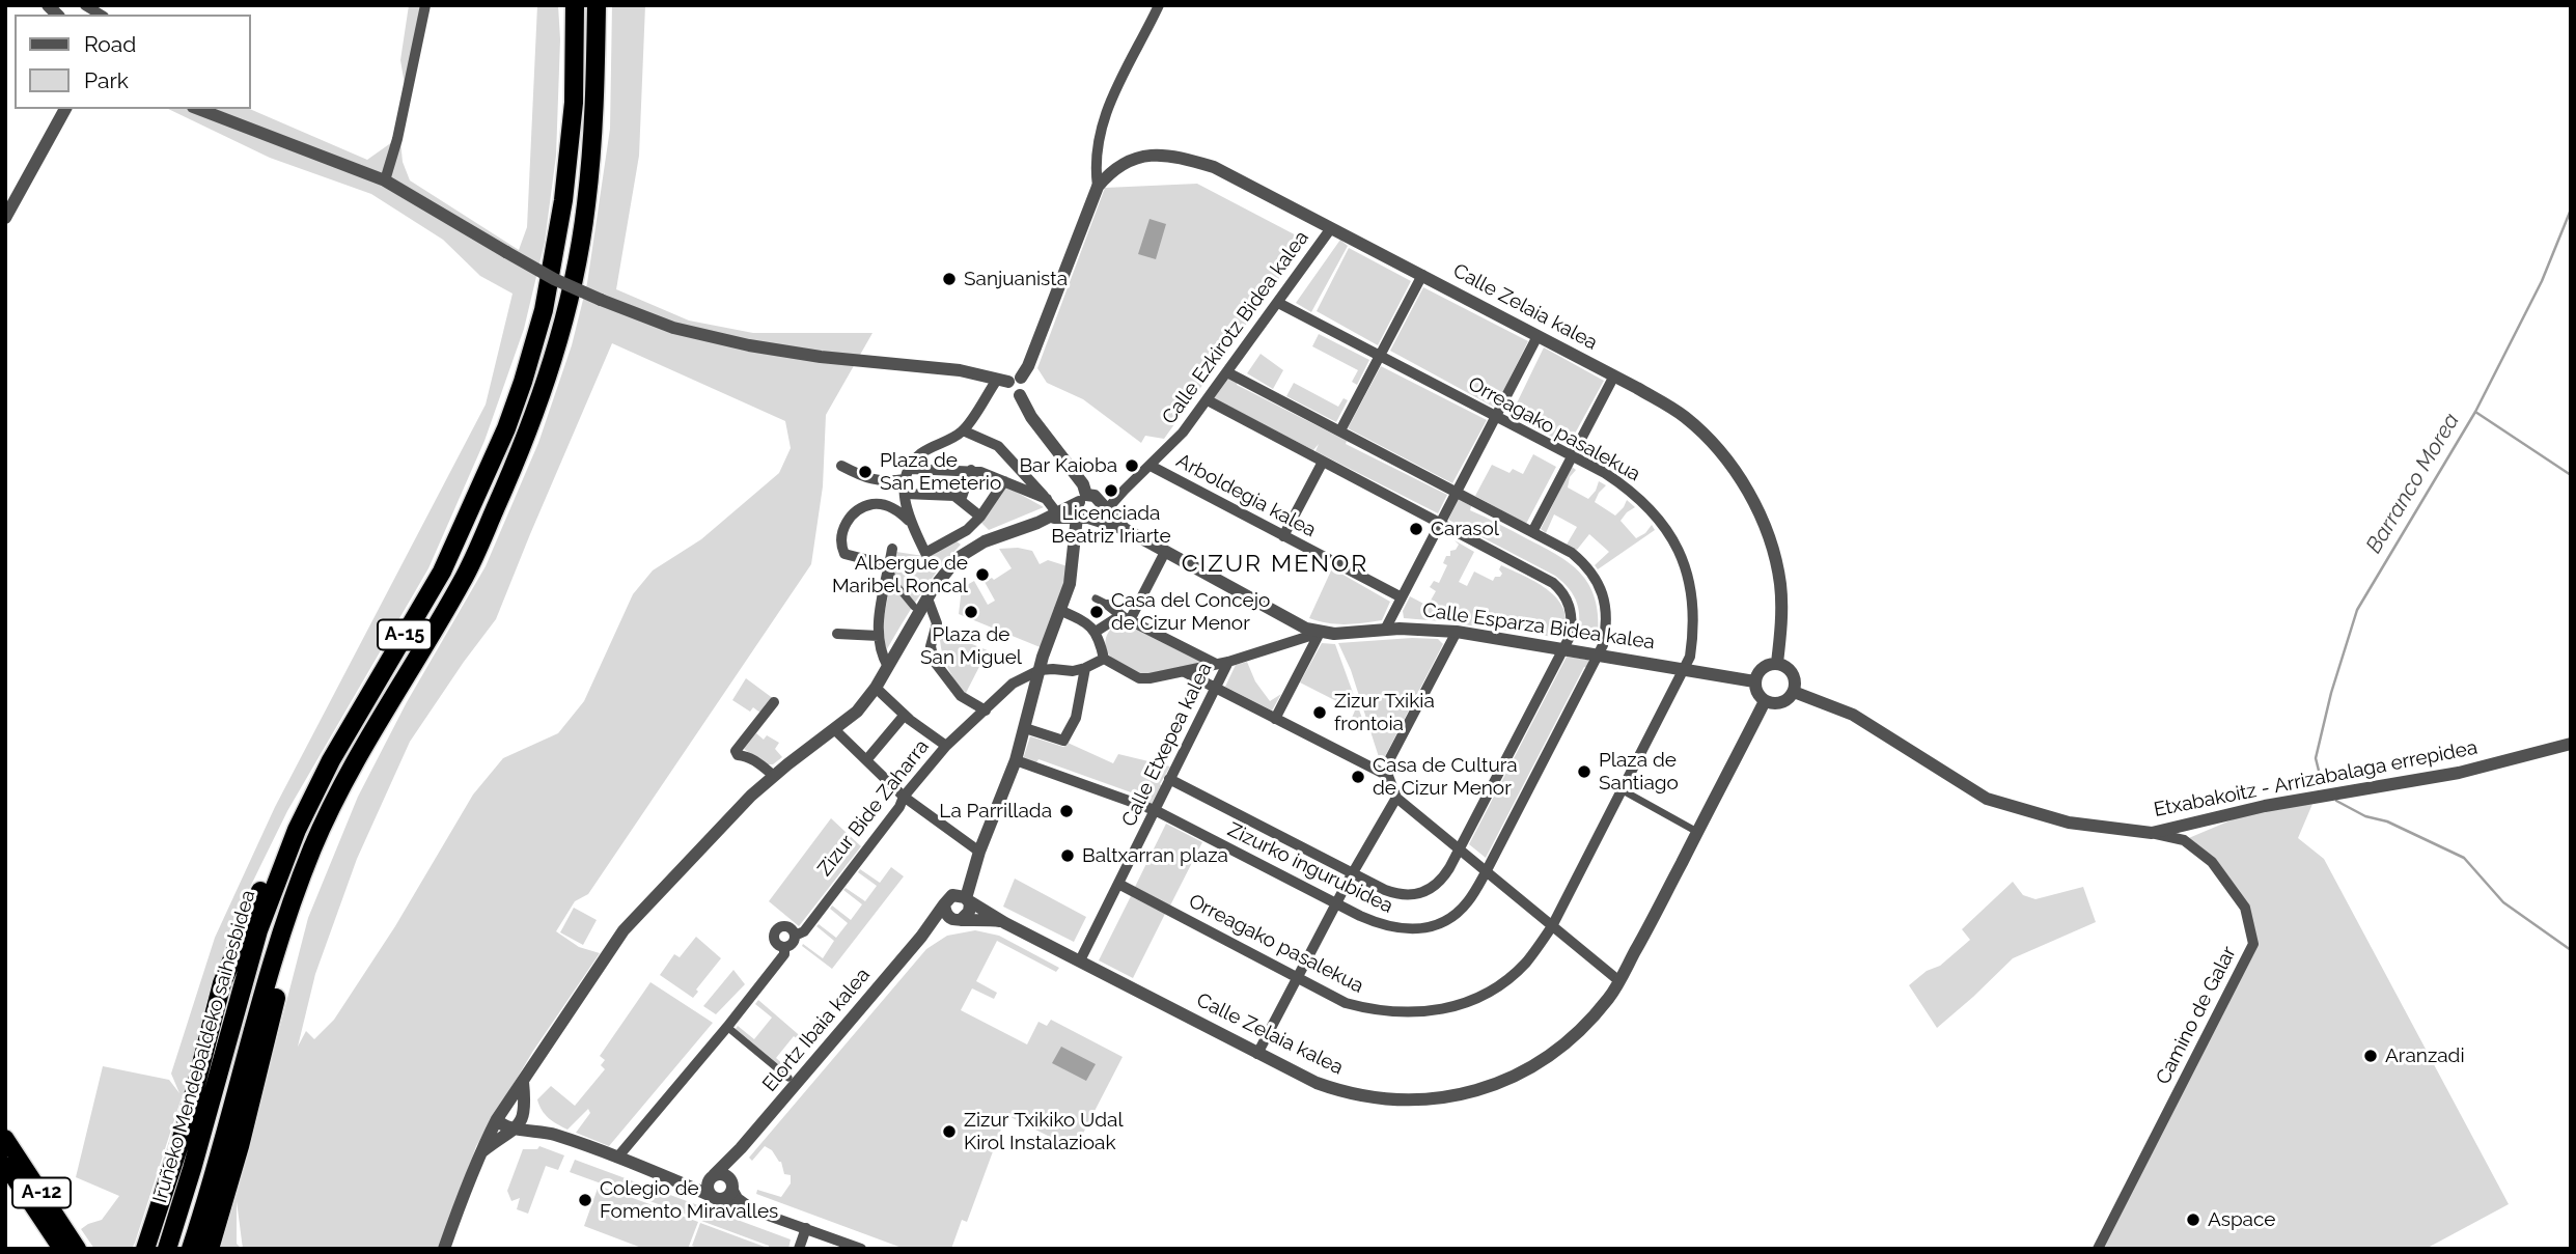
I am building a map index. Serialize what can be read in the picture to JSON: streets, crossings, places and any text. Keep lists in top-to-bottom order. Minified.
{"streets":{"highway":["A-15","Iruñeko Mendebaldeko saihesbidea","A-12"],"street":["Calle Zelaia kalea","Calle Ezkirotz Bidea kalea","Orreagako pasalekua","Arboldegia kalea","Calle Esparza Bidea kalea","Calle Etxepea kalea","Etxabakoitz - Arrizabalaga errepidea","Zizur Bide Zaharra","Zizurko ingurubidea","Camino de Galar","Elortz Ibaia kalea"]},"crossings":[["Calle Zelaia kalea","Calle Ezkirotz Bidea kalea"],["Calle Zelaia kalea","Calle Esparza Bidea kalea"],["Calle Zelaia kalea","Calle Etxepea kalea"],["Calle Zelaia kalea","Etxabakoitz - Arrizabalaga errepidea"],["Calle Zelaia kalea","Elortz Ibaia kalea"],["Calle Ezkirotz Bidea kalea","Arboldegia kalea"],["Calle Ezkirotz Bidea kalea","Calle Esparza Bidea kalea"],["Calle Ezkirotz Bidea kalea","Zizurko ingurubidea"],["Orreagako pasalekua","Calle Esparza Bidea kalea"],["Orreagako pasalekua","Calle Etxepea kalea"],["Calle Esparza Bidea kalea","Etxabakoitz - Arrizabalaga errepidea"],["Calle Esparza Bidea kalea","Zizurko ingurubidea"],["Calle Etxepea kalea","Zizurko ingurubidea"],["Etxabakoitz - Arrizabalaga errepidea","Camino de Galar"],["Zizur Bide Zaharra","Elortz Ibaia kalea"],["Zizurko ingurubidea","Elortz Ibaia kalea"]],"districts":["CIZUR MENOR"],"water":["Barranco Morea"],"places":["Sanjuanista","Bar Kaioba","Plaza de San Emeterio","Licenciada Beatriz Iriarte","Carasol","Albergue de Maribel Roncal","Plaza de San Miguel","Casa del Concejo de Cizur Menor","Zizur Txikia frontoia","Plaza de Santiago","Casa de Cultura de Cizur Menor","La Parrillada","Baltxarran plaza","Aranzadi","Zizur Txikiko Udal Kirol Instalazioak","Colegio de Fomento Miravalles","Aspace"],"legend":["Road","Park"]}
